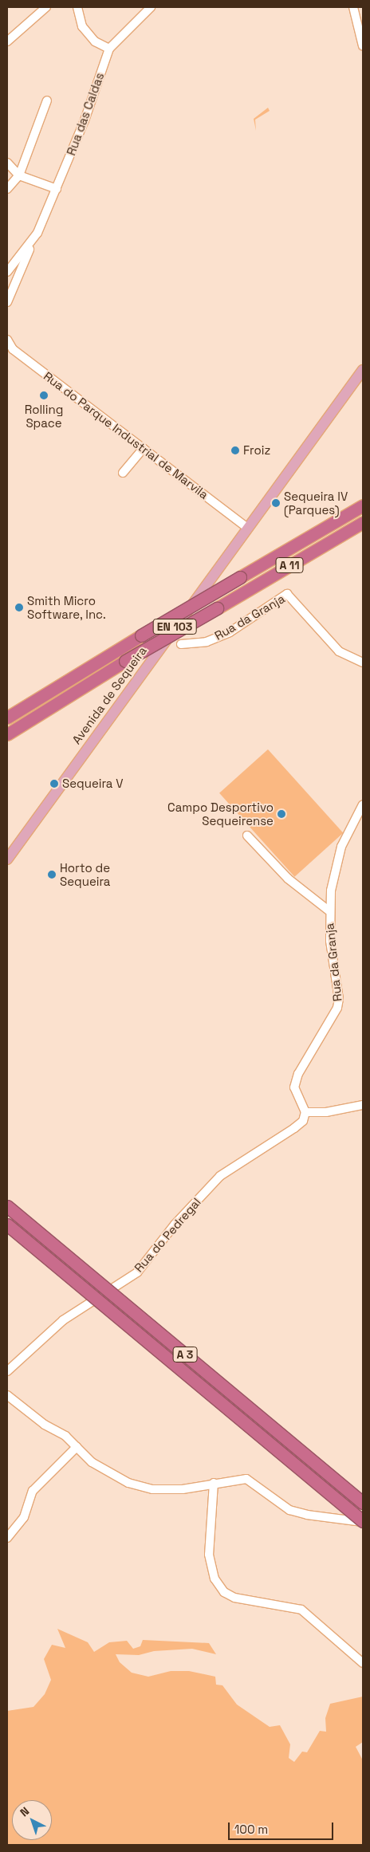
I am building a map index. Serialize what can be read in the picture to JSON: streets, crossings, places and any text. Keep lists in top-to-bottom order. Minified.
{"streets":{"highway":["A 11","A 3"],"main road":["EN 103","Avenida de Sequeira"],"street":["Rua das Caldas","Rua do Parque Industrial de Marvila","Rua da Granja","Rua do Pedregal"]},"crossings":[["Rua do Parque Industrial de Marvila","EN 103"],["Rua do Parque Industrial de Marvila","Avenida de Sequeira"],["Rua da Granja","Rua do Pedregal"],["EN 103","Avenida de Sequeira"]],"places":["Rolling Space","Froiz","Sequeira IV (Parques)","Smith Micro Software, Inc.","Sequeira V","Campo Desportivo Sequeirense","Horto de Sequeira"],"scale_bar":"100 m","north":"top left"}
